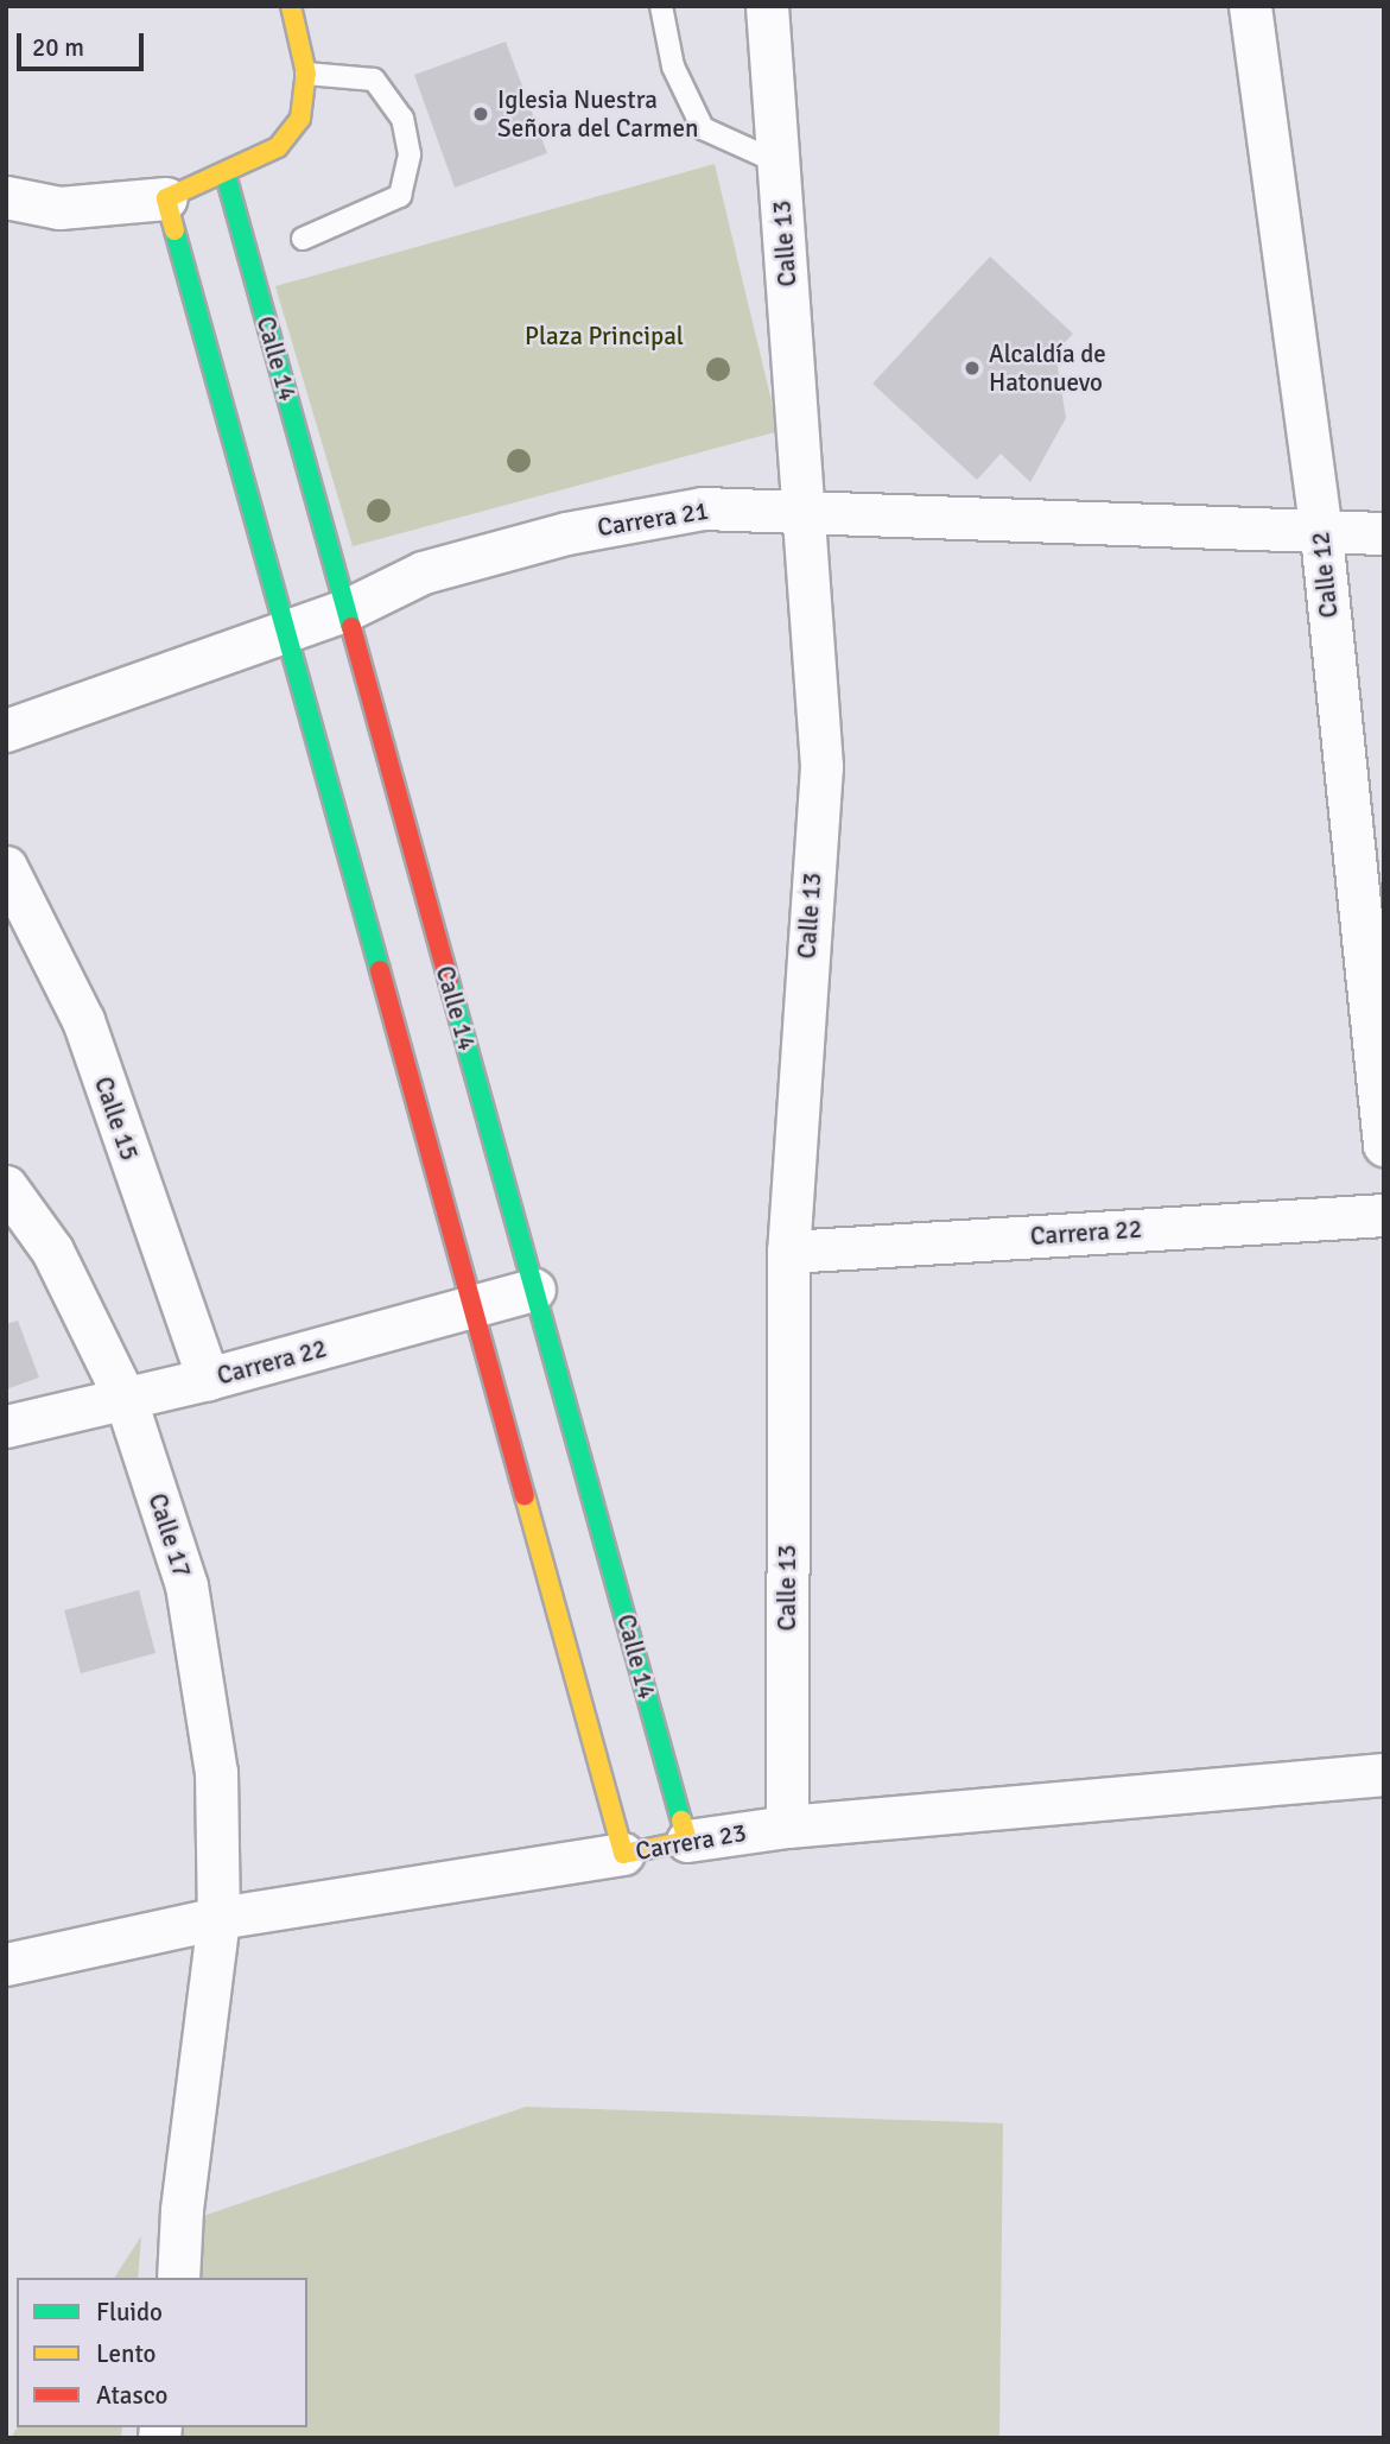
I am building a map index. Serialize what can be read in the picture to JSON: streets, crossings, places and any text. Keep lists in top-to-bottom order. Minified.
{"streets":{"street":["Calle 13","Calle 14","Carrera 21","Calle 12","Calle 15","Carrera 22","Calle 17","Carrera 23"]},"crossings":[["Calle 13","Carrera 21"],["Calle 13","Carrera 22"],["Calle 13","Carrera 23"],["Calle 14","Carrera 21"],["Calle 14","Carrera 22"],["Calle 14","Carrera 23"],["Carrera 21","Calle 12"],["Calle 15","Carrera 22"],["Carrera 22","Calle 17"],["Calle 17","Carrera 23"]],"parks":["Plaza Principal"],"places":["Iglesia Nuestra Señora del Carmen","Alcaldía de Hatonuevo"],"legend":["Fluido","Lento","Atasco"],"scale_bar":"20 m"}
